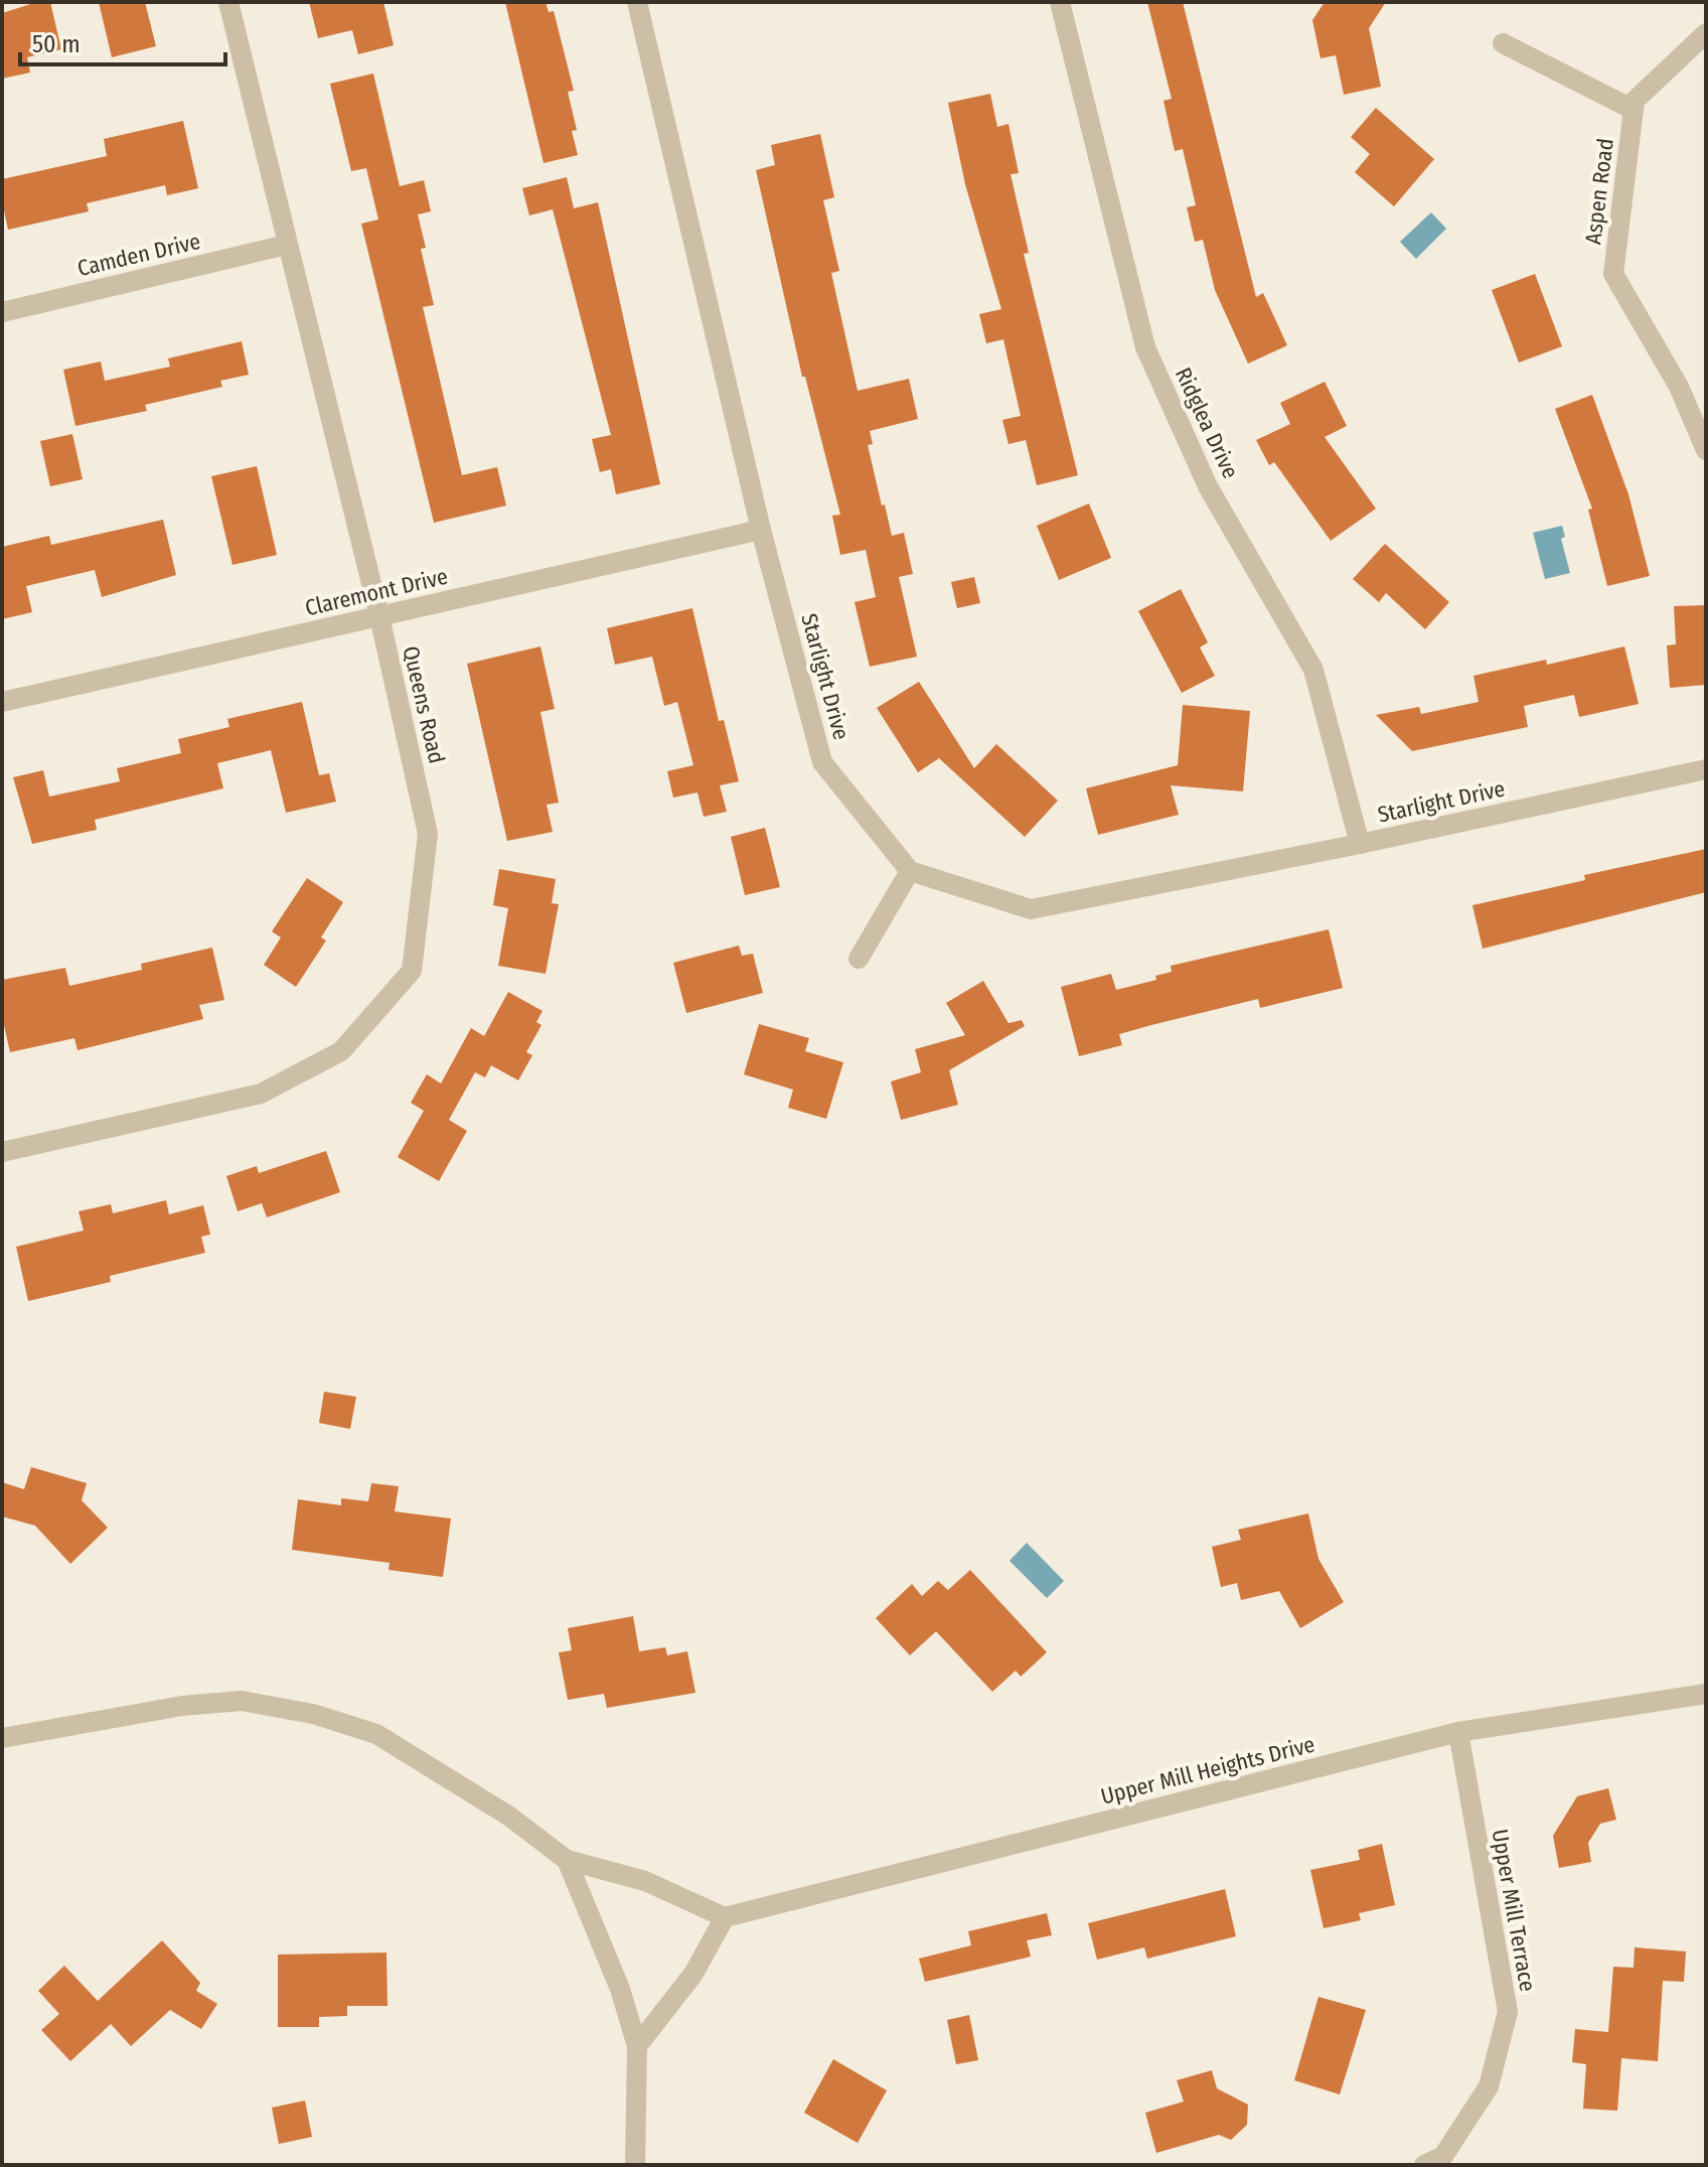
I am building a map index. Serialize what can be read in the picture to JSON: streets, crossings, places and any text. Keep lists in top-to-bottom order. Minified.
{"streets":{"street":["Aspen Road","Camden Drive","Ridglea Drive","Claremont Drive","Starlight Drive","Queens Road","Upper Mill Heights Drive","Upper Mill Terrace"]},"crossings":[["Camden Drive","Queens Road"],["Ridglea Drive","Starlight Drive"],["Claremont Drive","Starlight Drive"],["Claremont Drive","Queens Road"],["Upper Mill Heights Drive","Upper Mill Terrace"]],"scale_bar":"50 m"}
